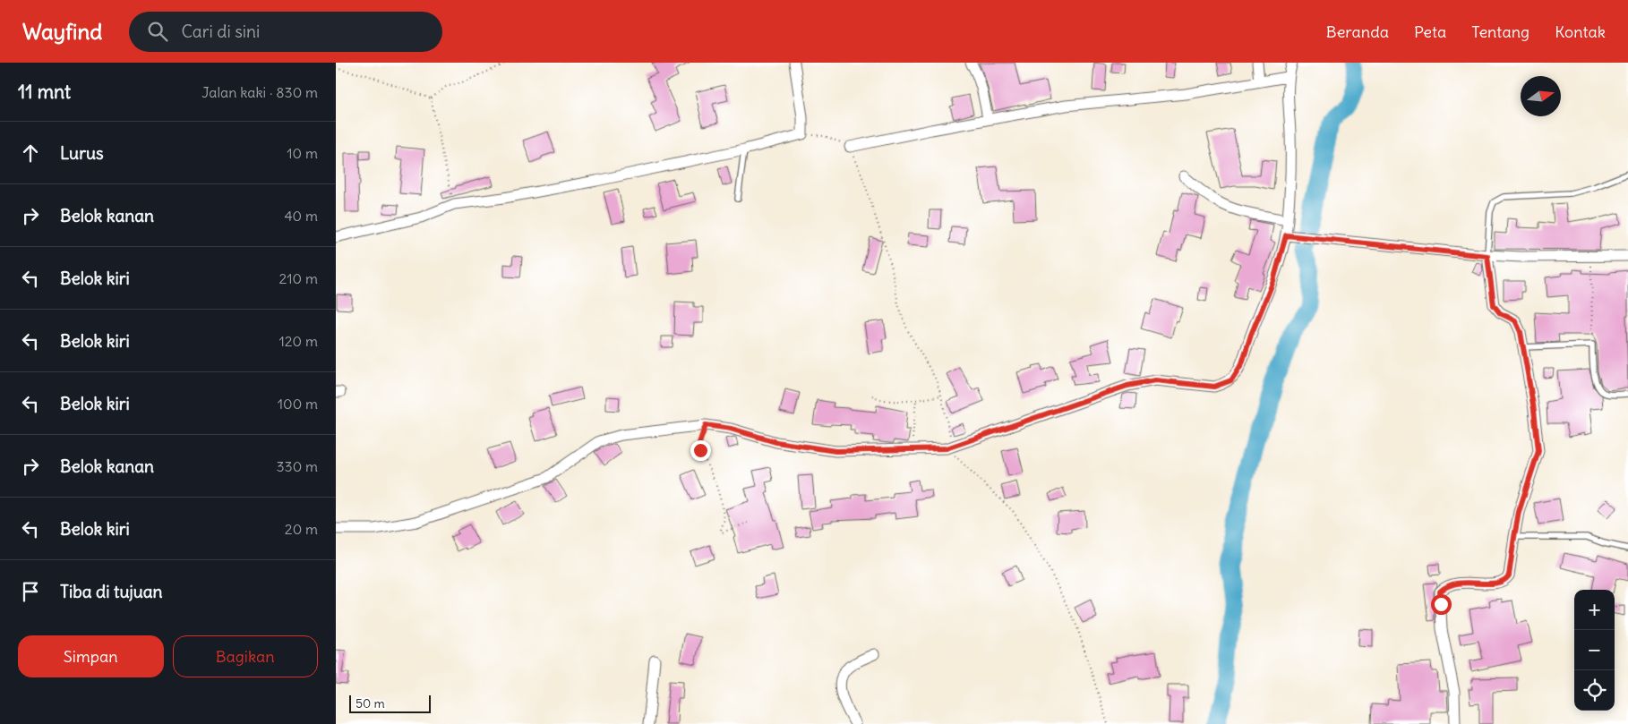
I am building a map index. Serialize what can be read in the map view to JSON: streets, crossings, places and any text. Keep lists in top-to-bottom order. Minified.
{"scale_bar":"50 m","north":"right","page":{"header":"Wayfind","search":"Cari di sini","nav":["Beranda","Peta","Tentang","Kontak"],"heading":["11 mnt","Jalan kaki · 830 m"],"list":[["Lurus","10 m"],["Belok kanan","40 m"],["Belok kiri","210 m"],["Belok kiri","120 m"],["Belok kiri","100 m"],["Belok kanan","330 m"],["Belok kiri","20 m"],"Tiba di tujuan"],"map_buttons":["+","−"],"buttons":["Simpan","Bagikan"],"scale":"50 m"}}
